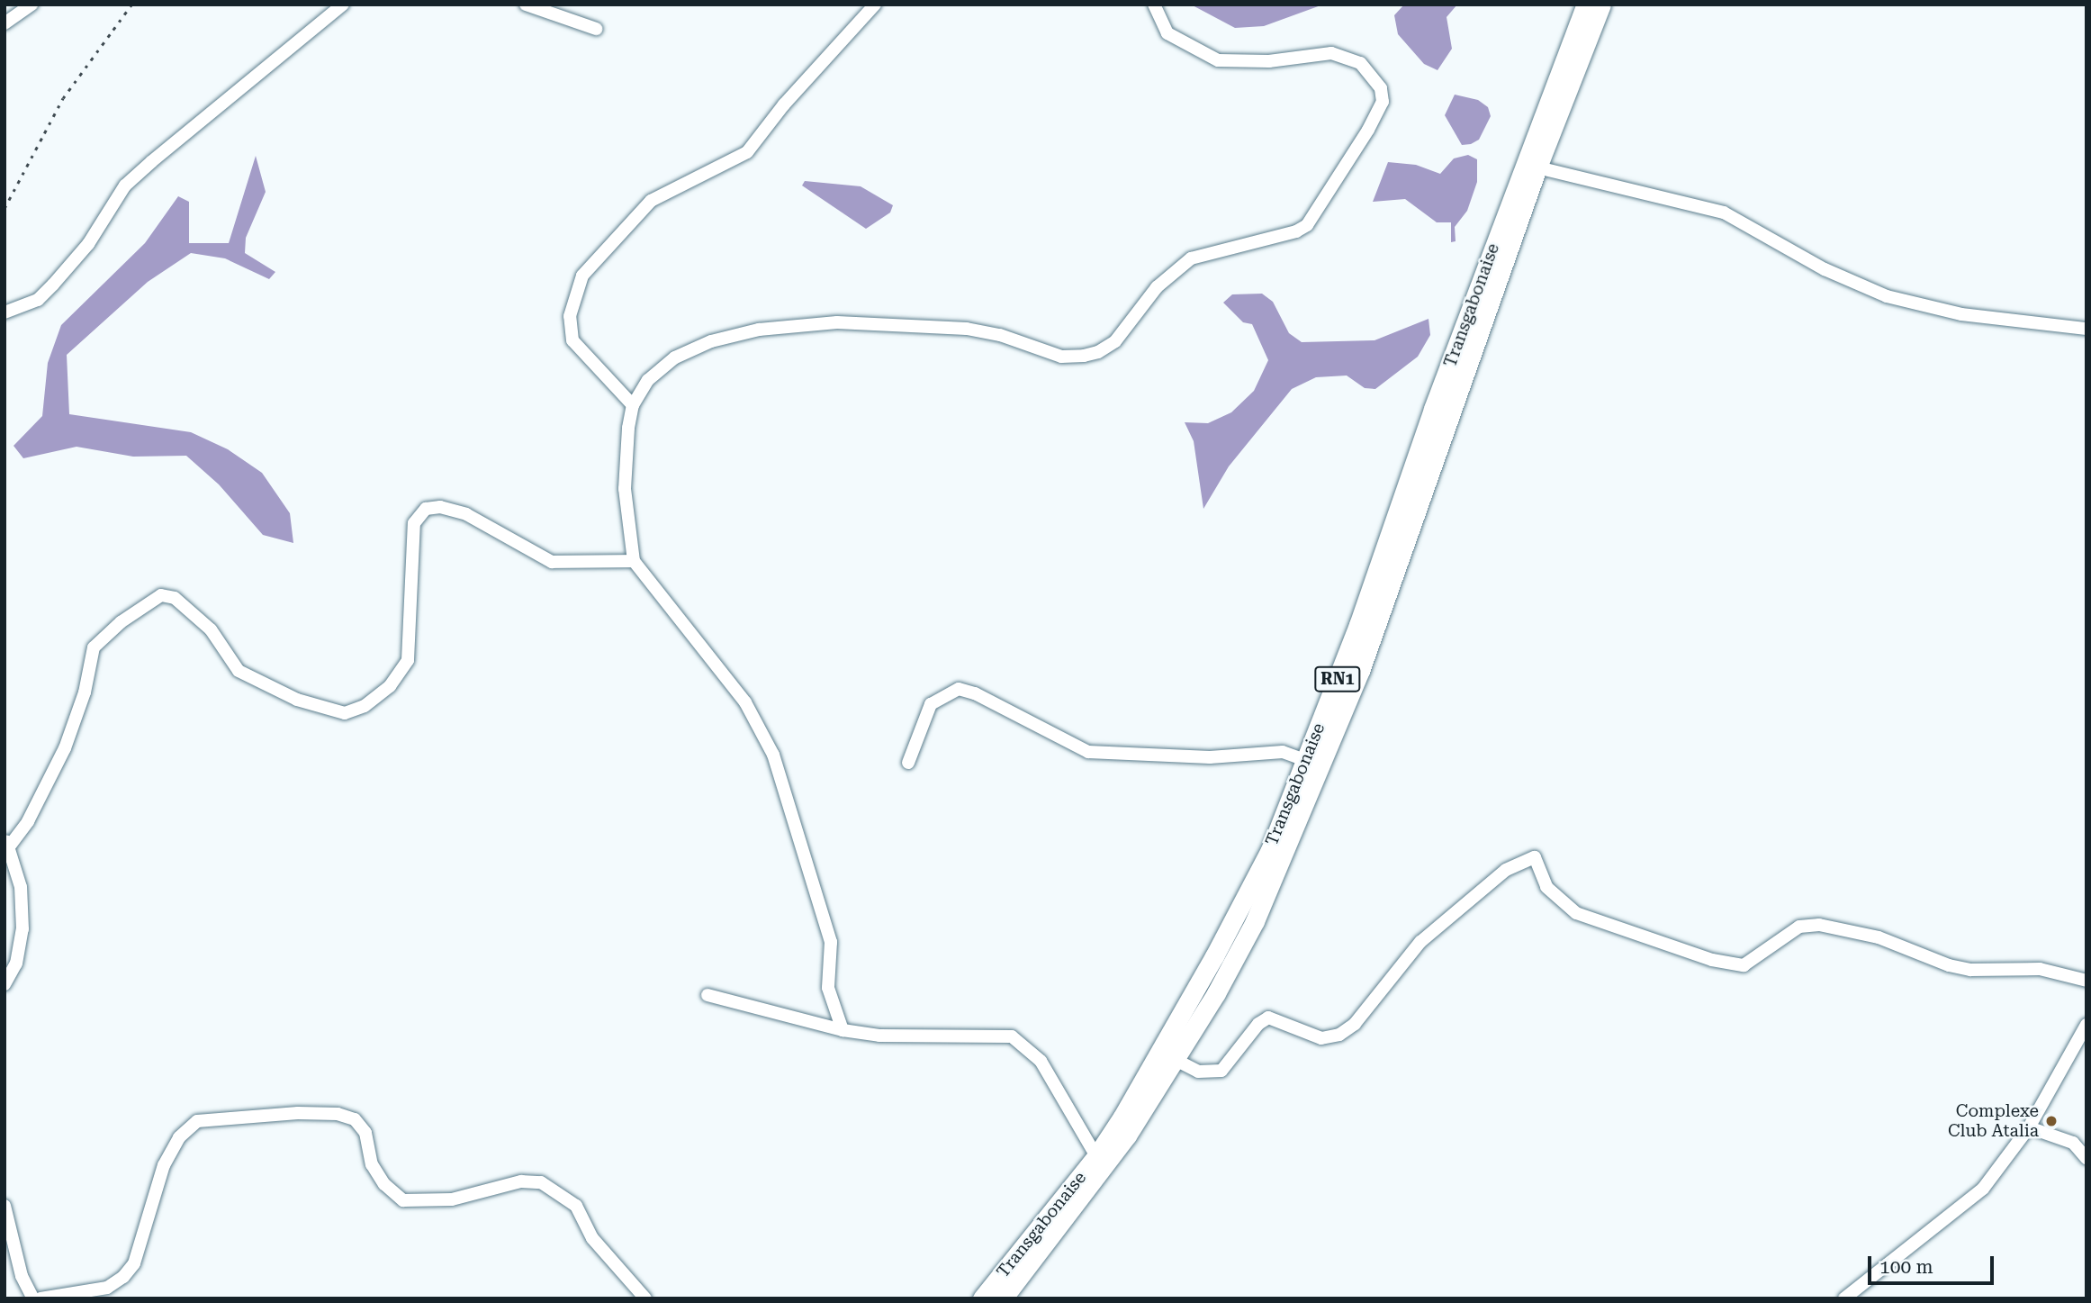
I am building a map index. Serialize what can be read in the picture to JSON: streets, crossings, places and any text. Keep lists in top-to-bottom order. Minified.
{"streets":{"highway":["Transgabonaise","RN1"]},"places":["Complexe Club Atalia"],"scale_bar":"100 m"}
